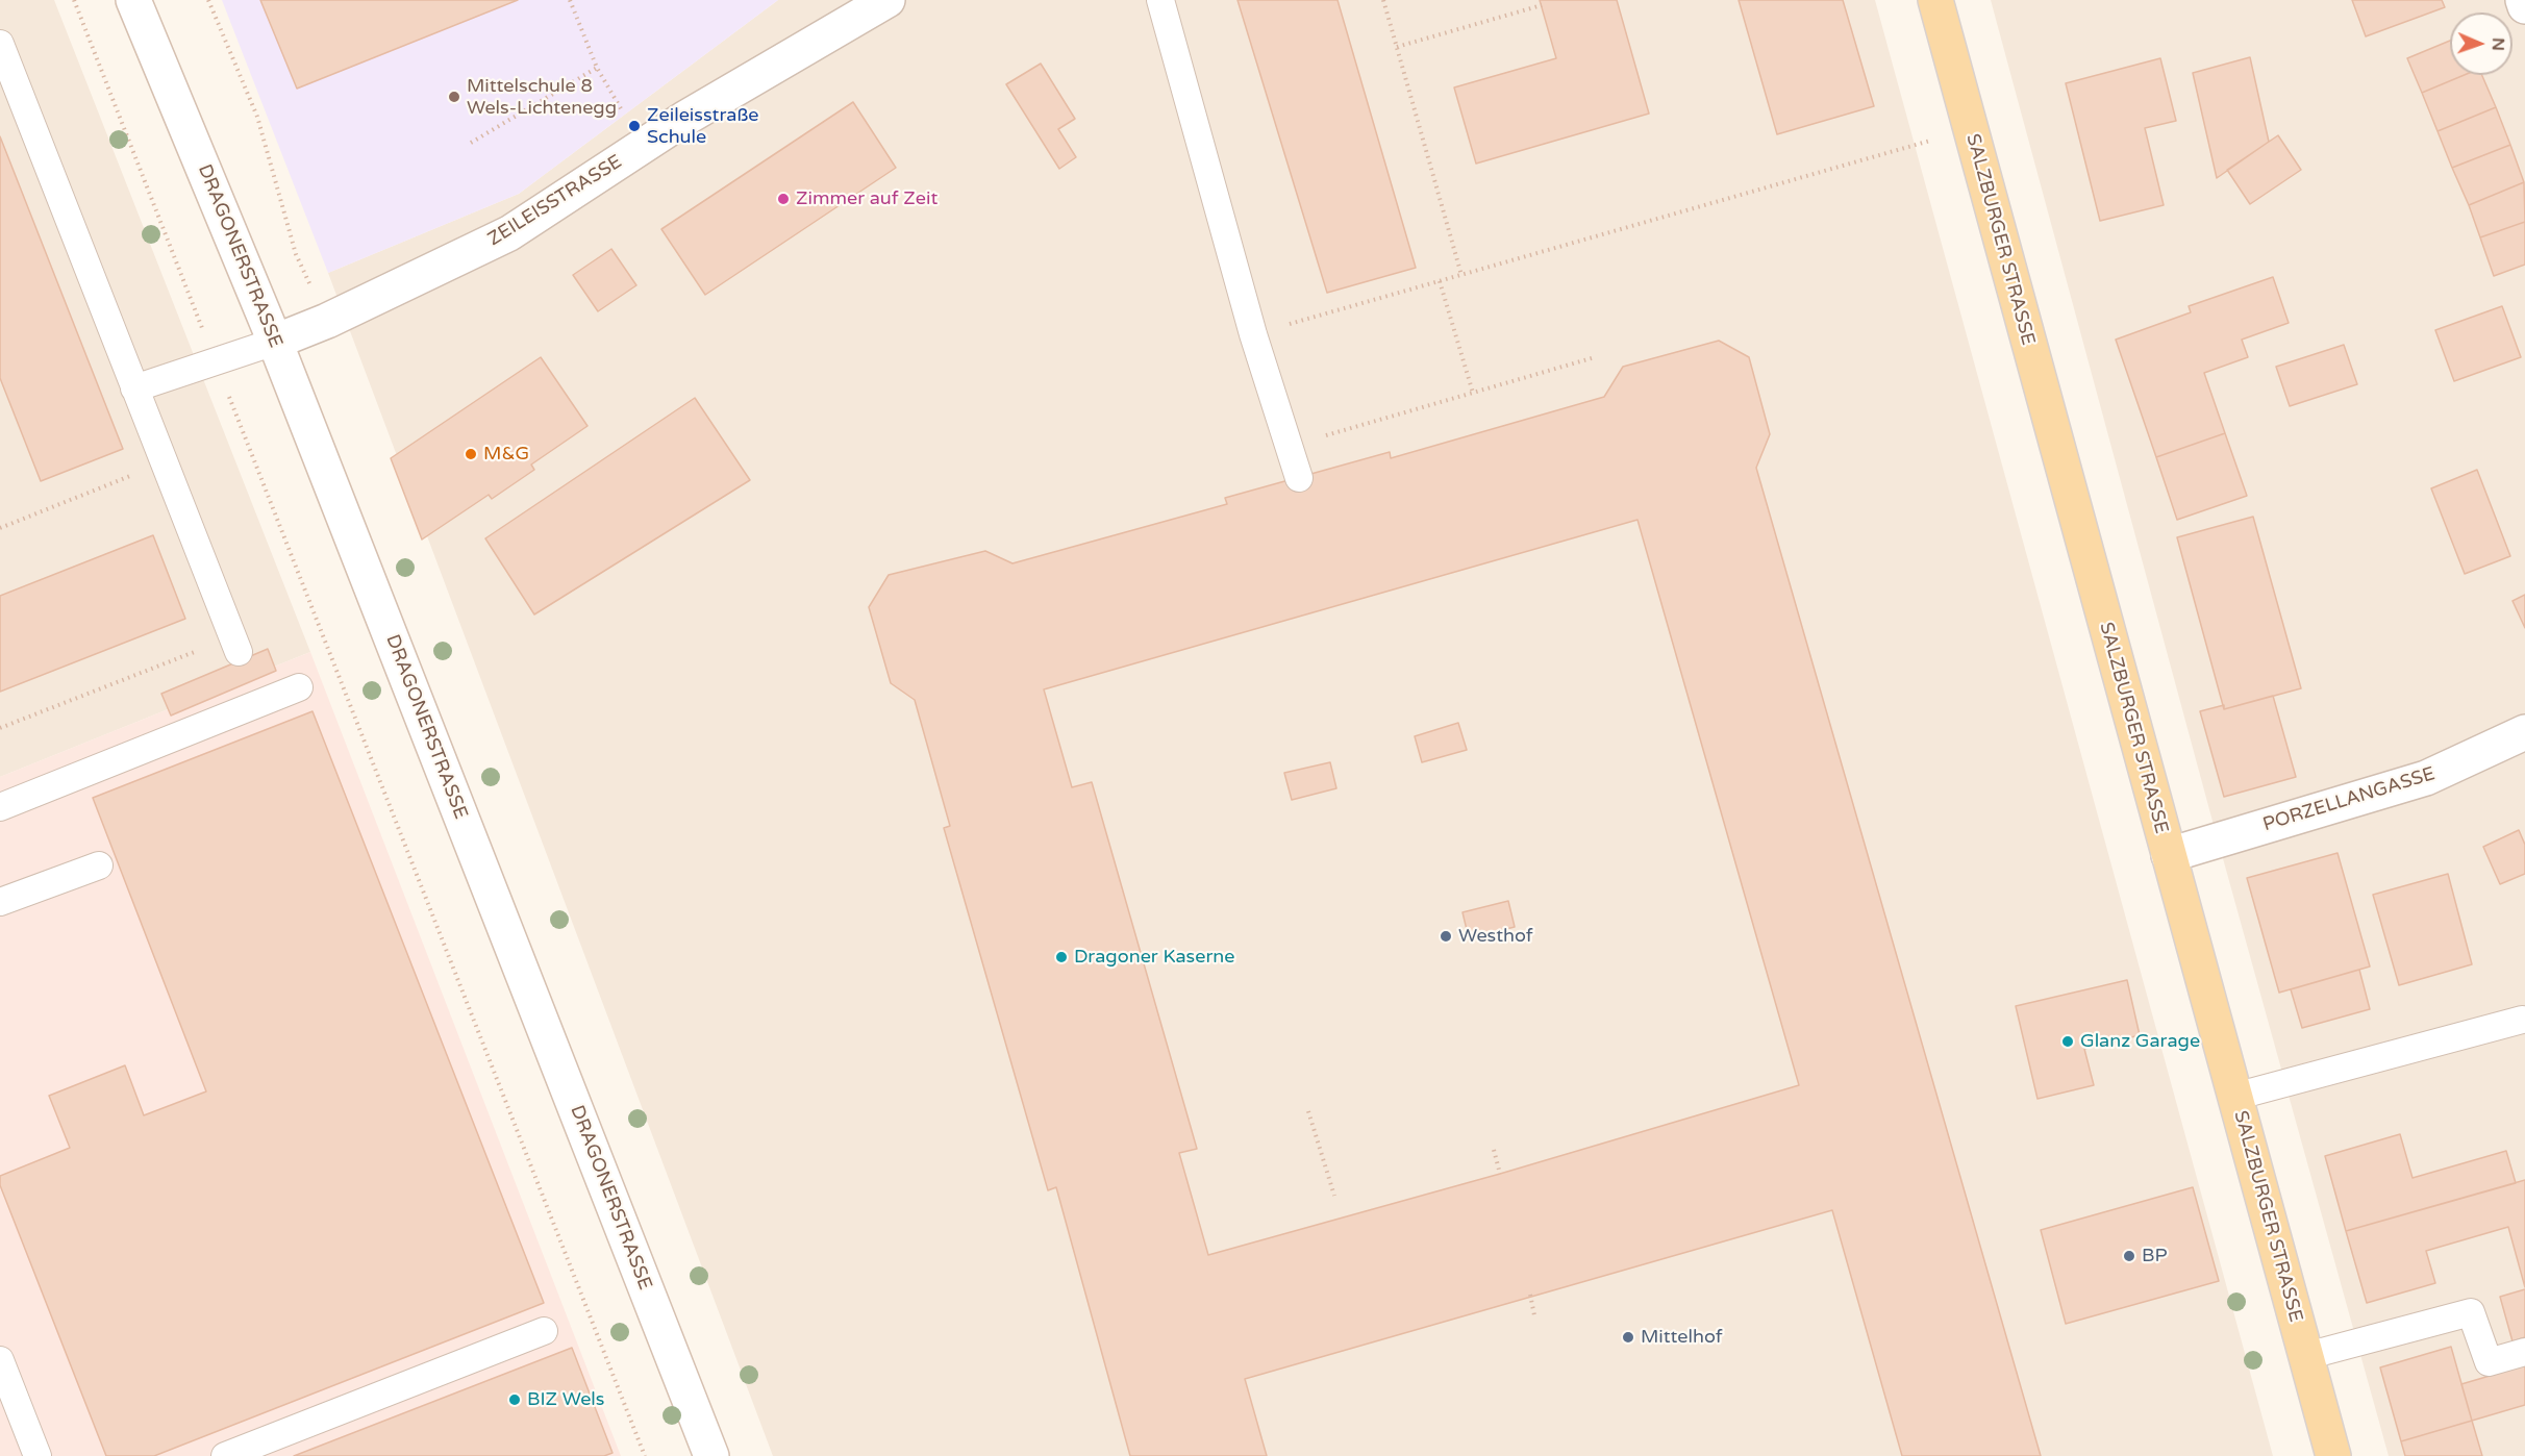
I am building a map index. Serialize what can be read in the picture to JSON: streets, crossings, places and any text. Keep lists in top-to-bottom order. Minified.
{"streets":{"main road":["ZEILEISSTRASSE","SALZBURGER STRASSE","DRAGONERSTRASSE","PORZELLANGASSE"]},"crossings":[["ZEILEISSTRASSE","DRAGONERSTRASSE"],["SALZBURGER STRASSE","PORZELLANGASSE"]],"places":["Mittelschule 8 Wels-Lichtenegg","Zeileisstraße Schule","Zimmer auf Zeit","M&G","Westhof","Dragoner Kaserne","Glanz Garage","BP","Mittelhof","BIZ Wels"],"north":"right"}
